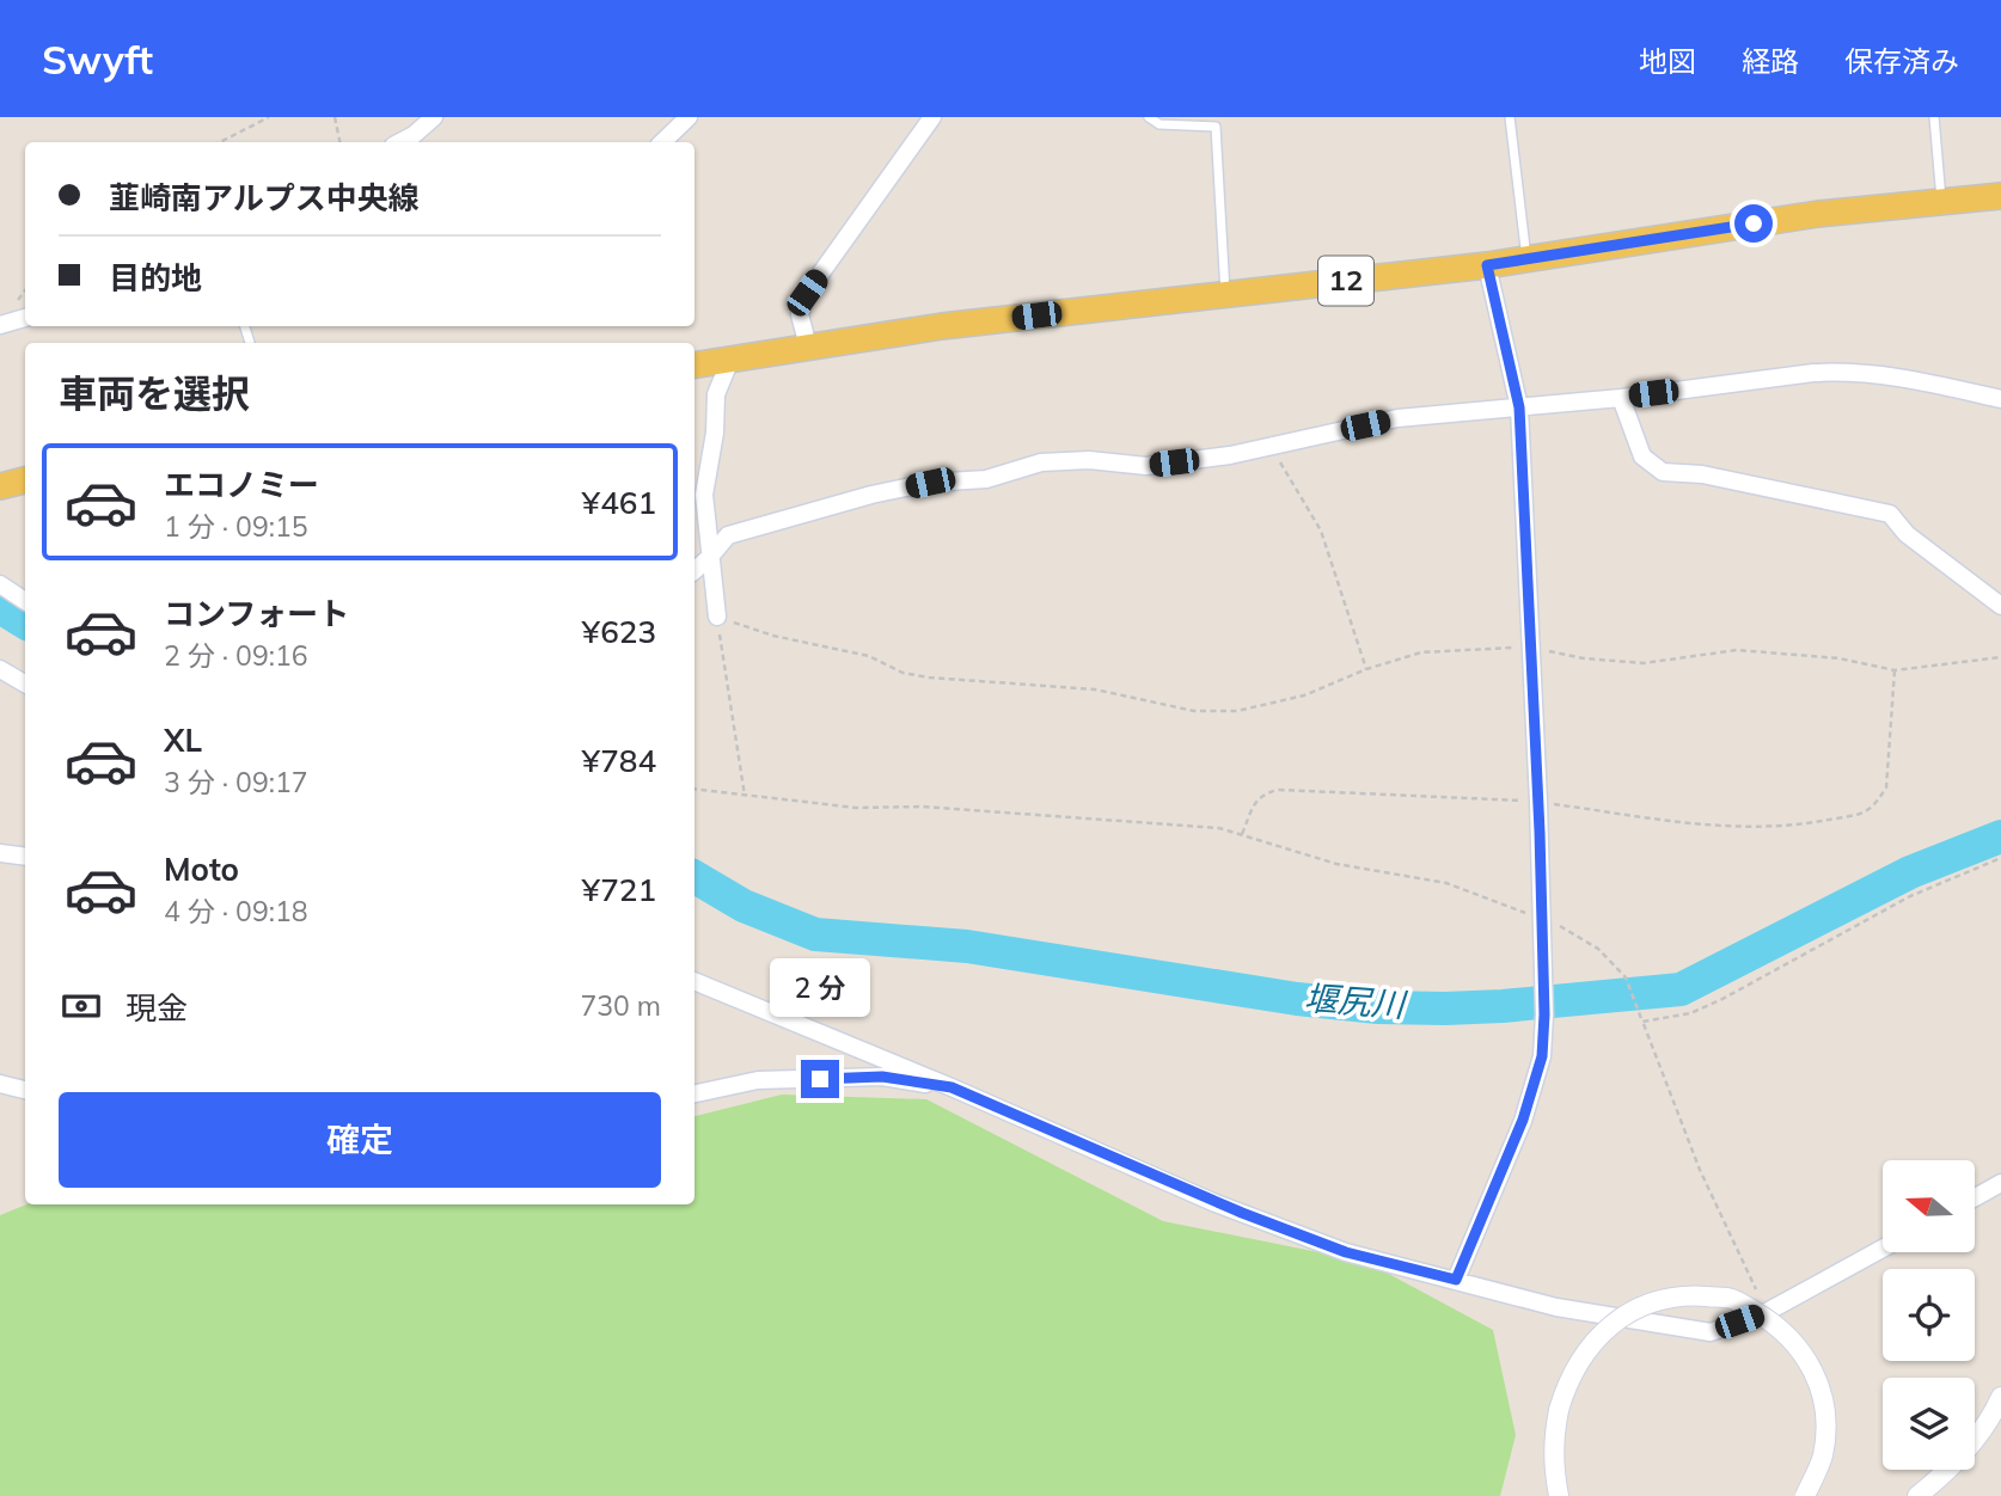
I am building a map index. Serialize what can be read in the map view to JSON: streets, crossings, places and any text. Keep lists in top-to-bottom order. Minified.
{"streets":{"main road":["12"]},"water":["堰尻川"],"north":"left","page":{"header":"Swyft","nav":["地図","経路","保存済み"],"banner":["韮崎南アルプス中央線","目的地"],"heading":"車両を選択","list":[{"name":"エコノミー","note":"1 分 · 09:15","value":"¥461"},{"name":"コンフォート","note":"2 分 · 09:16","value":"¥623"},{"name":"XL","note":"3 分 · 09:17","value":"¥784"},{"name":"Moto","note":"4 分 · 09:18","value":"¥721"}],"bubble":"2 分","pay":["現金","730 m"],"buttons":"確定"}}
